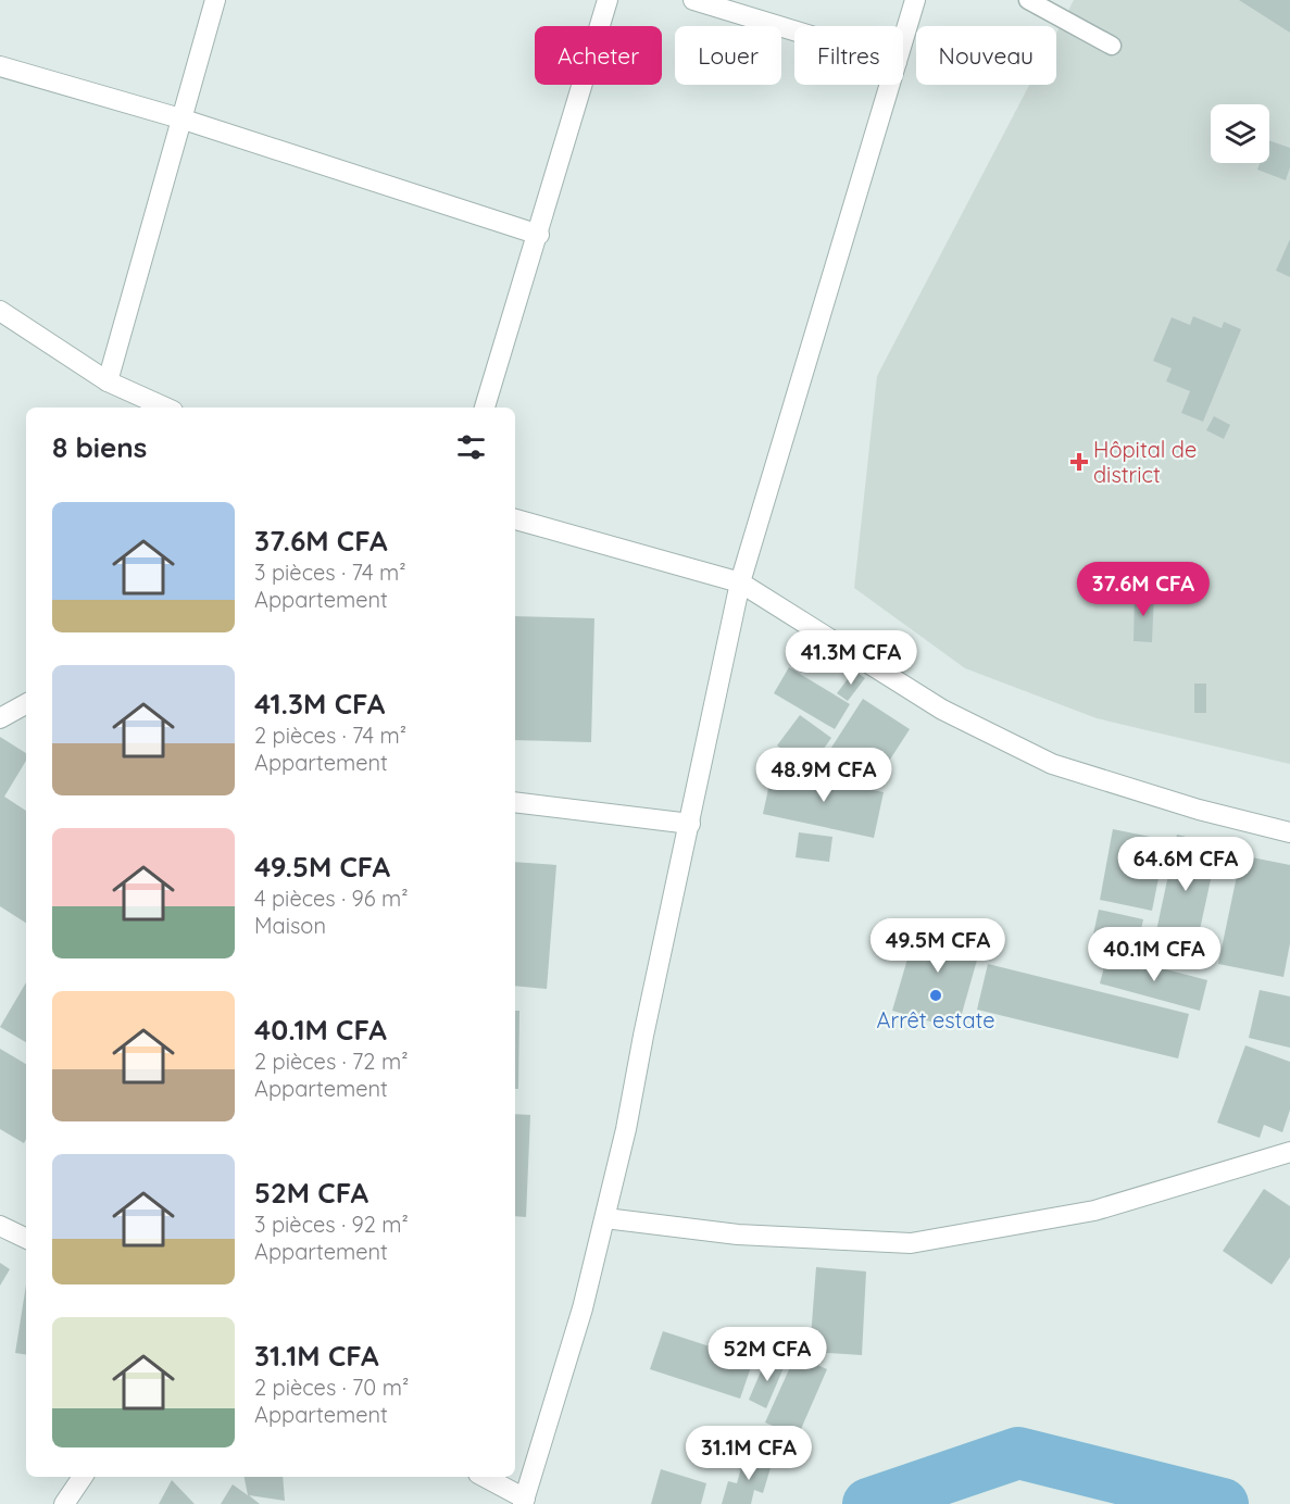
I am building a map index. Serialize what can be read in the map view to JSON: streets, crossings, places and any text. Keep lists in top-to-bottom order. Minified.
{"places":{"health":["Hôpital de district"],"other":["Arrêt estate"]},"page":{"chip":["Acheter","Louer","Filtres","Nouveau"],"heading":"8 biens","list":[{"name":"37.6M CFA","note":"3 pièces · 74 m² · Appartement"},{"name":"41.3M CFA","note":"2 pièces · 74 m² · Appartement"},{"name":"49.5M CFA","note":"4 pièces · 96 m² · Maison"},{"name":"40.1M CFA","note":"2 pièces · 72 m² · Appartement"},{"name":"52M CFA","note":"3 pièces · 92 m² · Appartement"},{"name":"31.1M CFA","note":"2 pièces · 70 m² · Appartement"}],"price":["37.6M CFA","41.3M CFA","48.9M CFA","64.6M CFA","49.5M CFA","40.1M CFA","52M CFA","31.1M CFA"]}}
